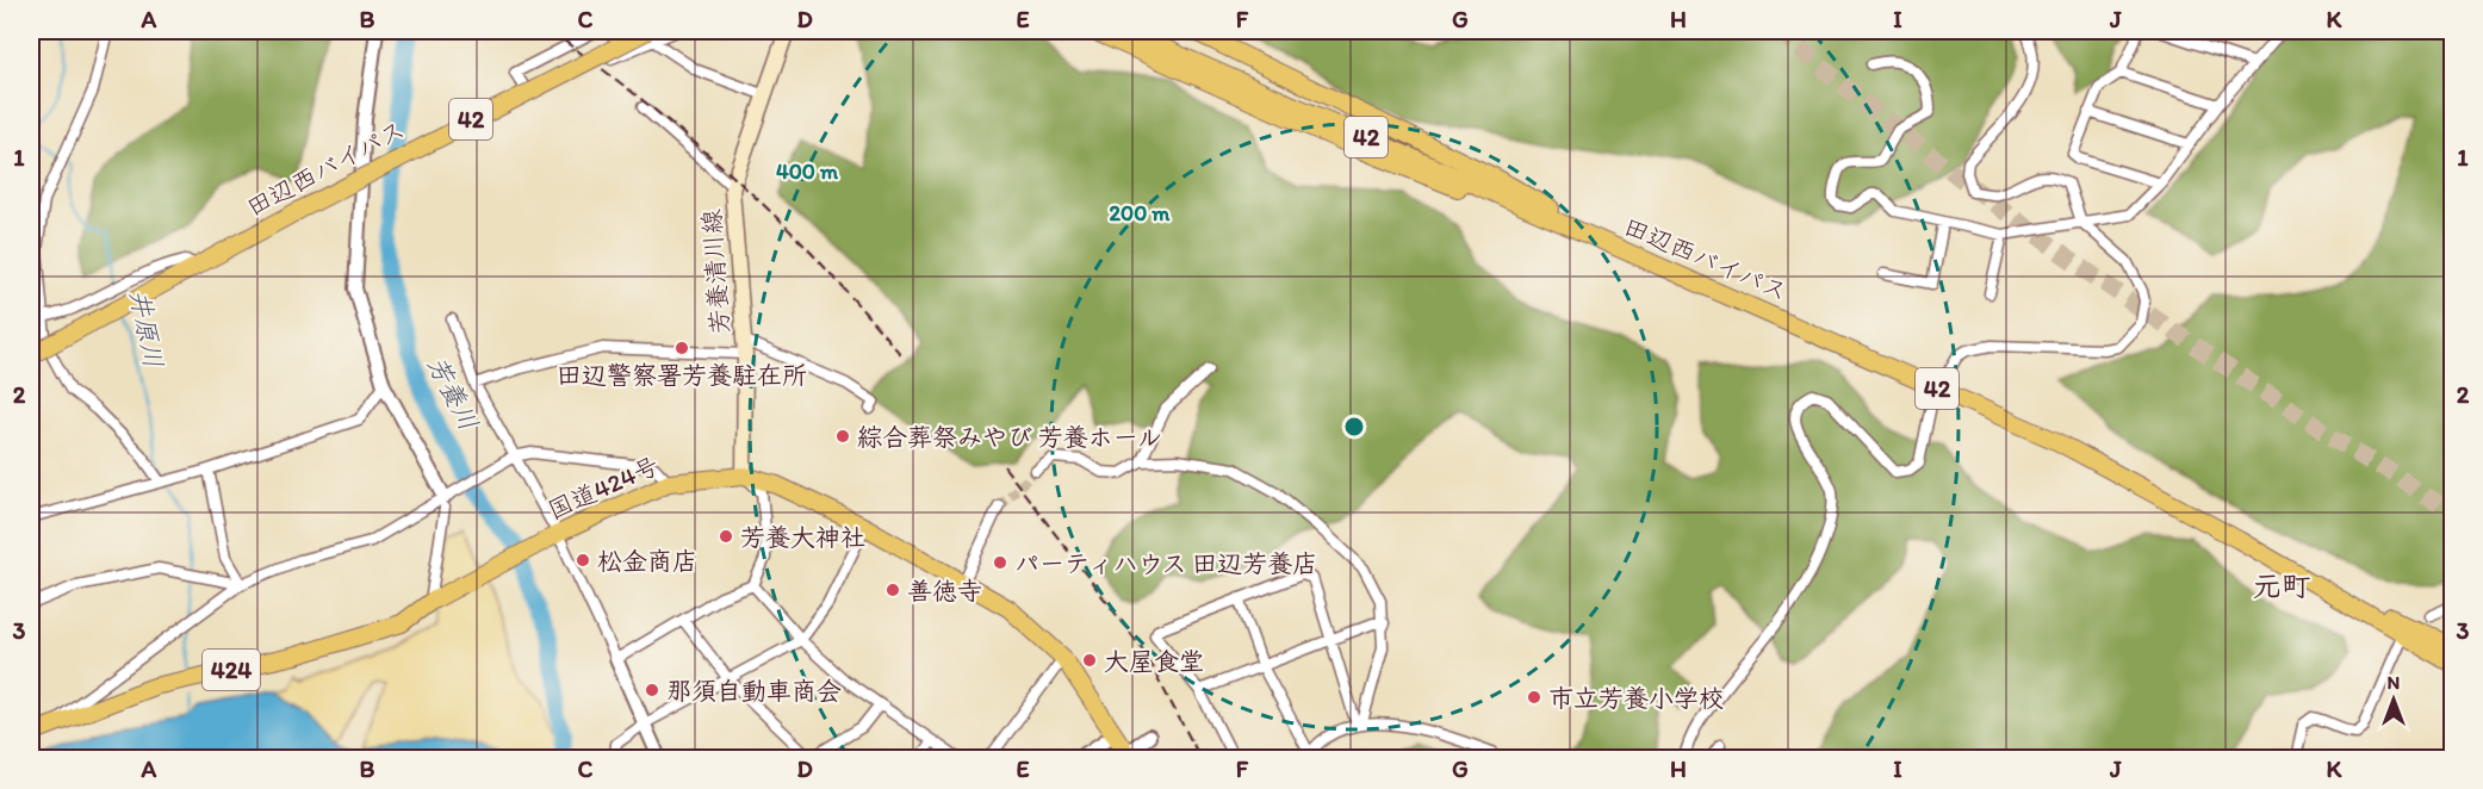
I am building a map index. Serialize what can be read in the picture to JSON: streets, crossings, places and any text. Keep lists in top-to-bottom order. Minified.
{"streets":{"highway":["42","田辺西バイパス","国道424号","424"],"main road":["芳養清川線"]},"crossings":[["芳養清川線","国道424号"]],"districts":["元町"],"water":["井原川","芳養川"],"places":["田辺警察署芳養駐在所","綜合葬祭みやび 芳養ホール","芳養大神社","松金商店","パーティハウス 田辺芳養店","善徳寺","大屋食堂","那須自動車商会","市立芳養小学校"],"north":"top","grid":{"columns":["A","B","C","D","E","F","G","H","I","J","K"],"rows":["1","2","3"]},"rings":["400 m","200 m"]}
